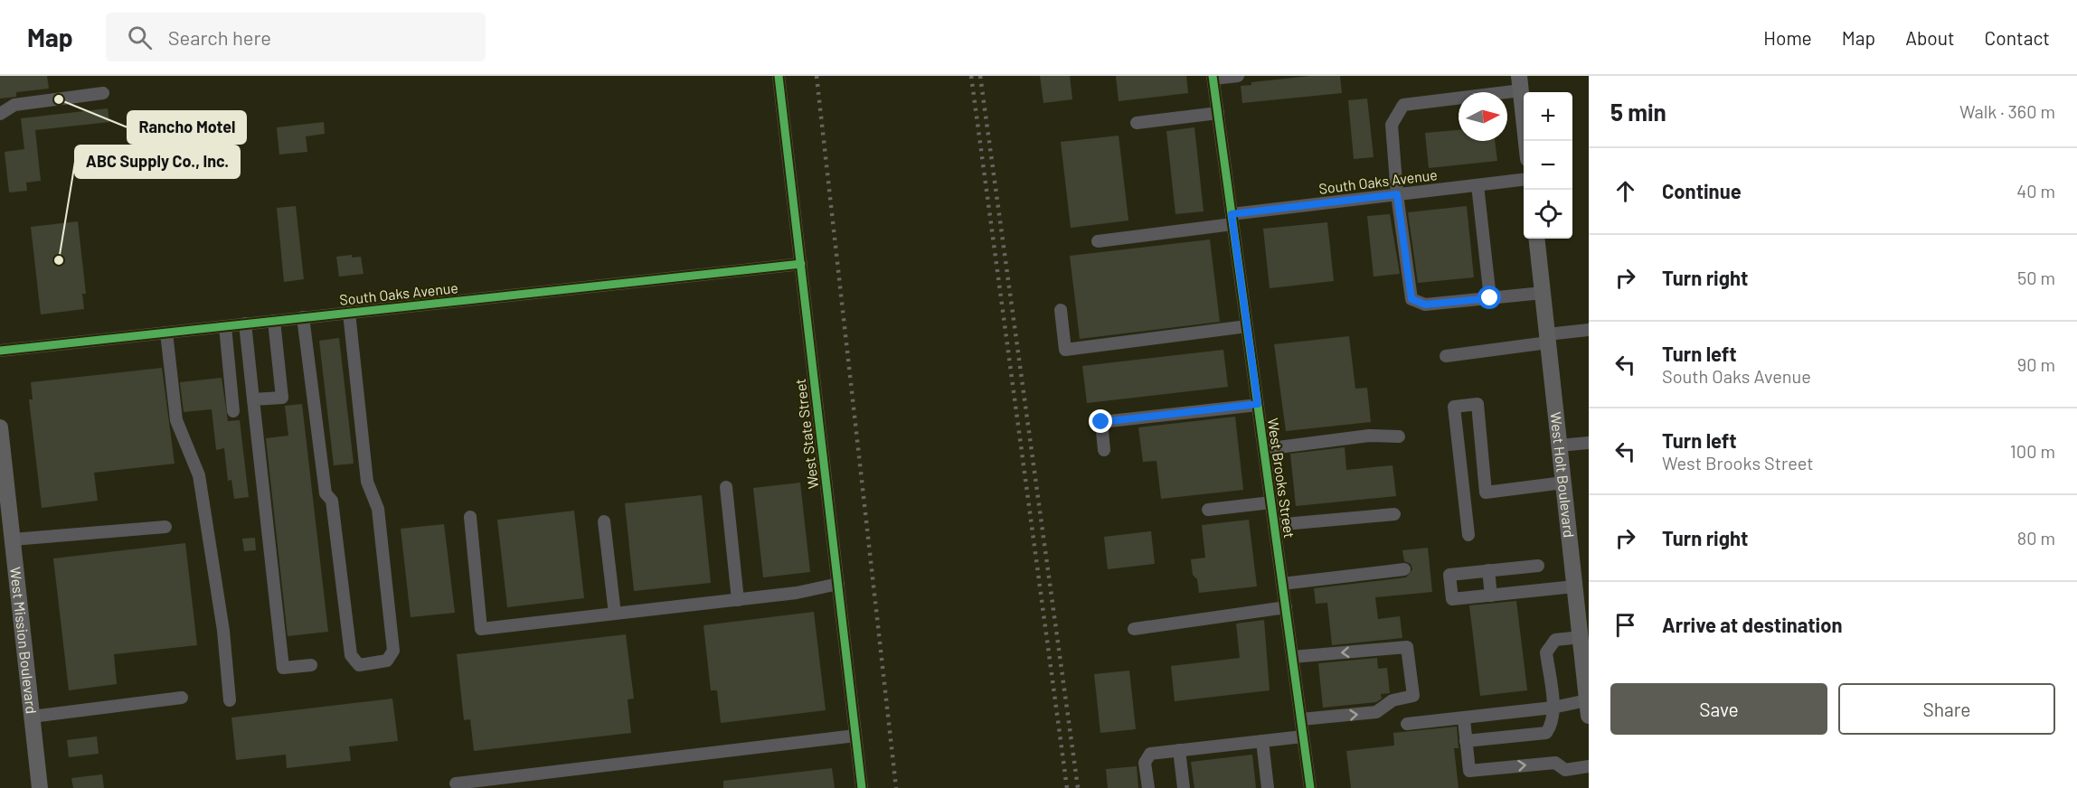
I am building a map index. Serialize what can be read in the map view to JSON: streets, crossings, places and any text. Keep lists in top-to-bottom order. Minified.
{"streets":{"main road":["West Holt Boulevard","West Mission Boulevard"],"street":["South Oaks Avenue","West State Street","West Brooks Street"]},"crossings":[["South Oaks Avenue","West State Street"],["South Oaks Avenue","West Brooks Street"]],"places":["Rancho Motel","ABC Supply Co., Inc."],"north":"right","page":{"header":"Map","search":"Search here","nav":["Home","Map","About","Contact"],"heading":["5 min","Walk · 360 m"],"map_buttons":["+","−"],"list":[["Continue","40 m"],["Turn right","50 m"],["Turn left","South Oaks Avenue","90 m"],["Turn left","West Brooks Street","100 m"],["Turn right","80 m"],"Arrive at destination"],"buttons":["Save","Share"]}}
